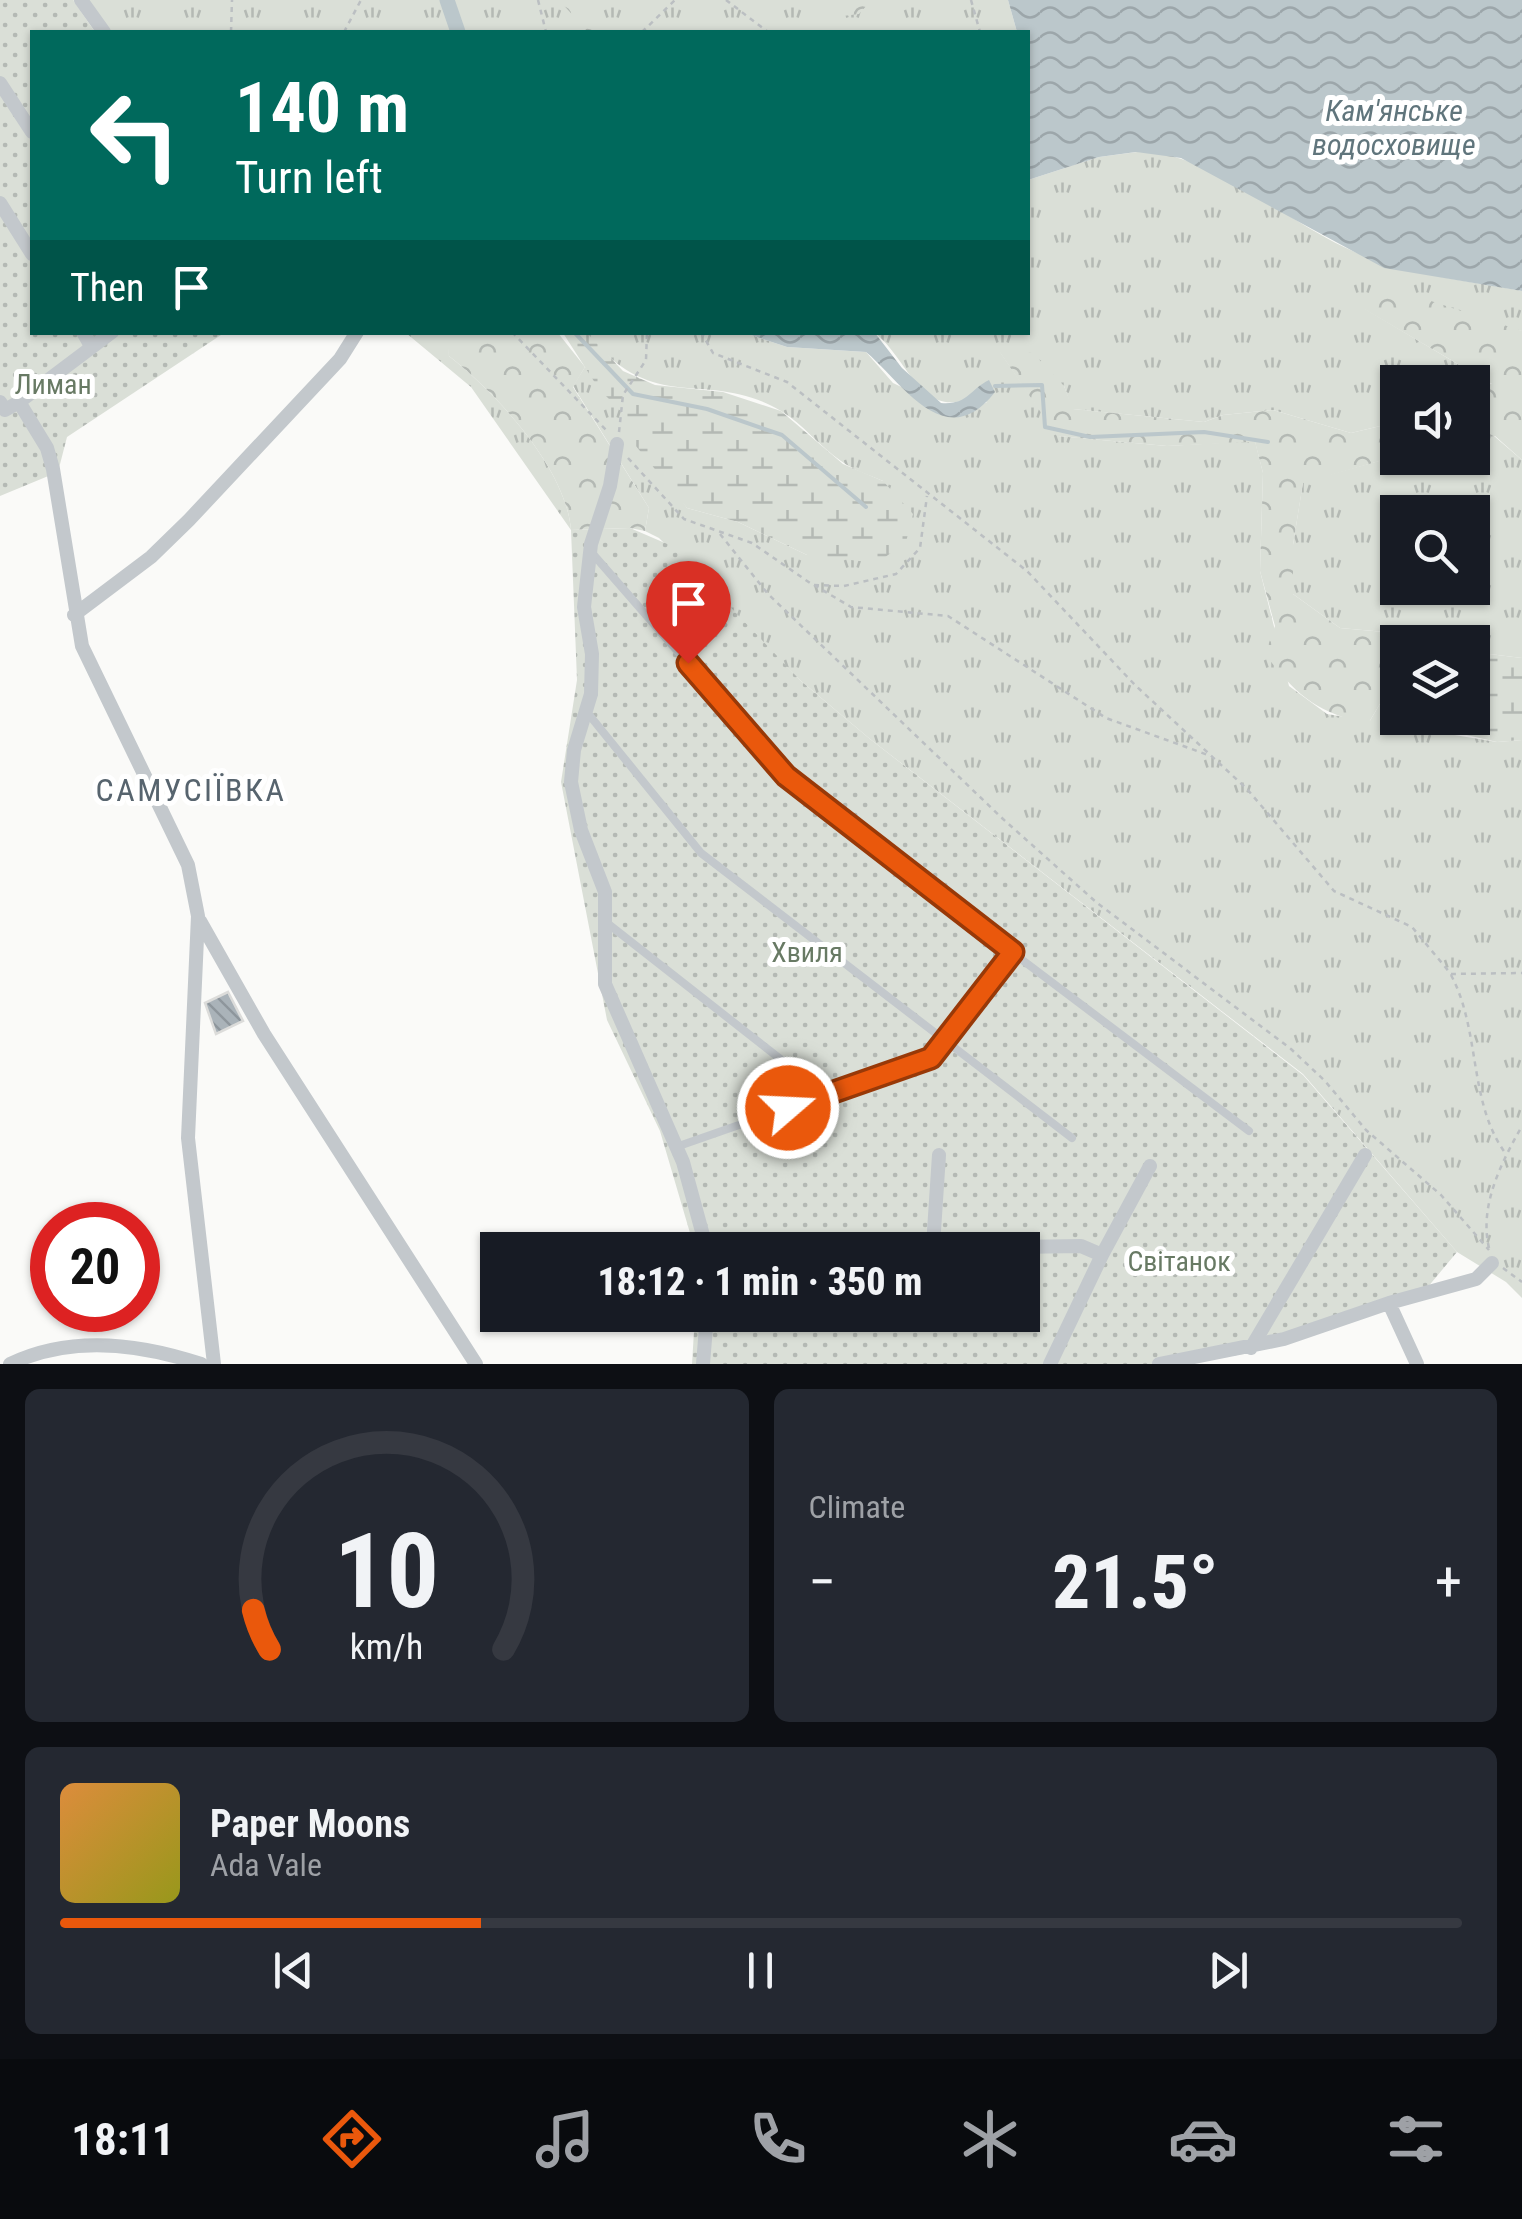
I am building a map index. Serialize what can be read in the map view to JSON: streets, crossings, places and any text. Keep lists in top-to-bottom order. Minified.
{"districts":["САМУСІЇВКА"],"water":["Кам'янське водосховище"],"parks":["Лиман","Хвиля","Світанок"],"page":{"turn":["140 m","Turn left"],"then":"Then","limit":"20","trip":"18:12 · 1 min · 350 m","tile":"Climate","heat":["−","21.5°","+"],"song":["Paper Moons","Ada Vale"],"tabs":"18:11","gauge":["10","km/h"]}}
